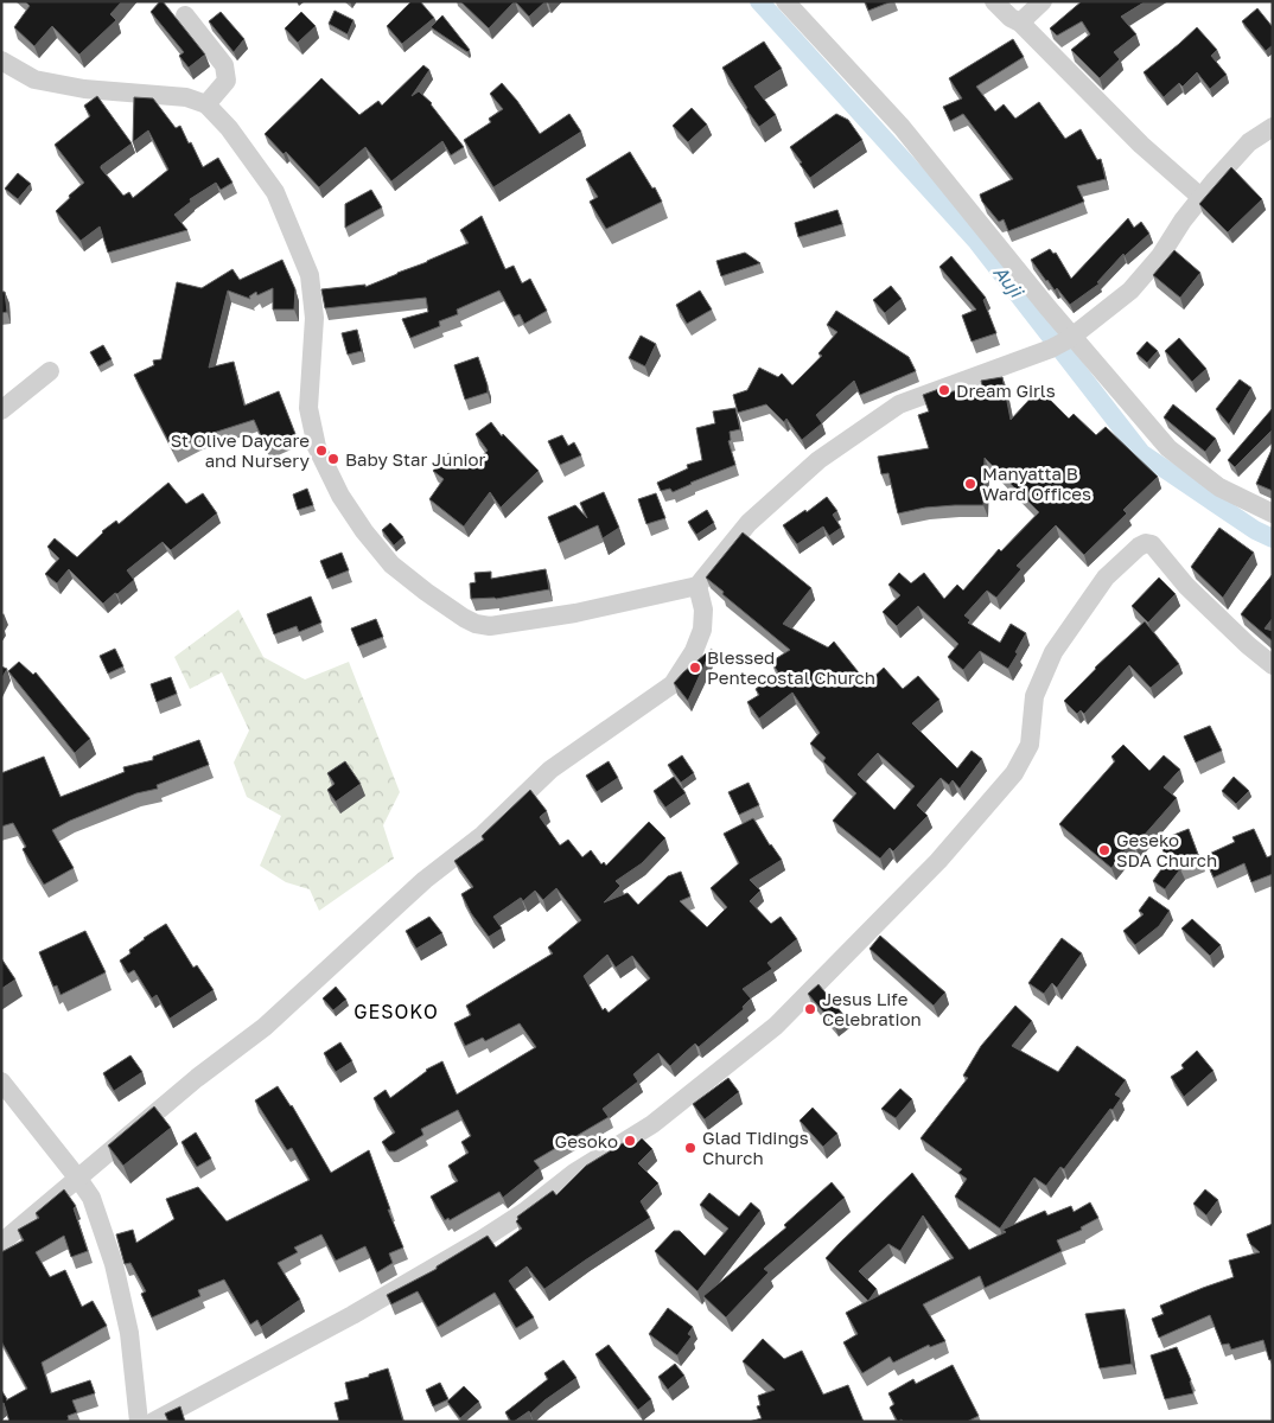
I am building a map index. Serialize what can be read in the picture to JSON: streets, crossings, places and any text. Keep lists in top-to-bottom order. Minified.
{"districts":["GESOKO"],"water":["Auji"],"places":["Dream Girls","St Olive Daycare and Nursery","Baby Star Junior","Manyatta B Ward Offices","Blessed Pentecostal Church","Geseko SDA Church","Jesus Life Celebration","Gesoko","Glad Tidings Church"]}
